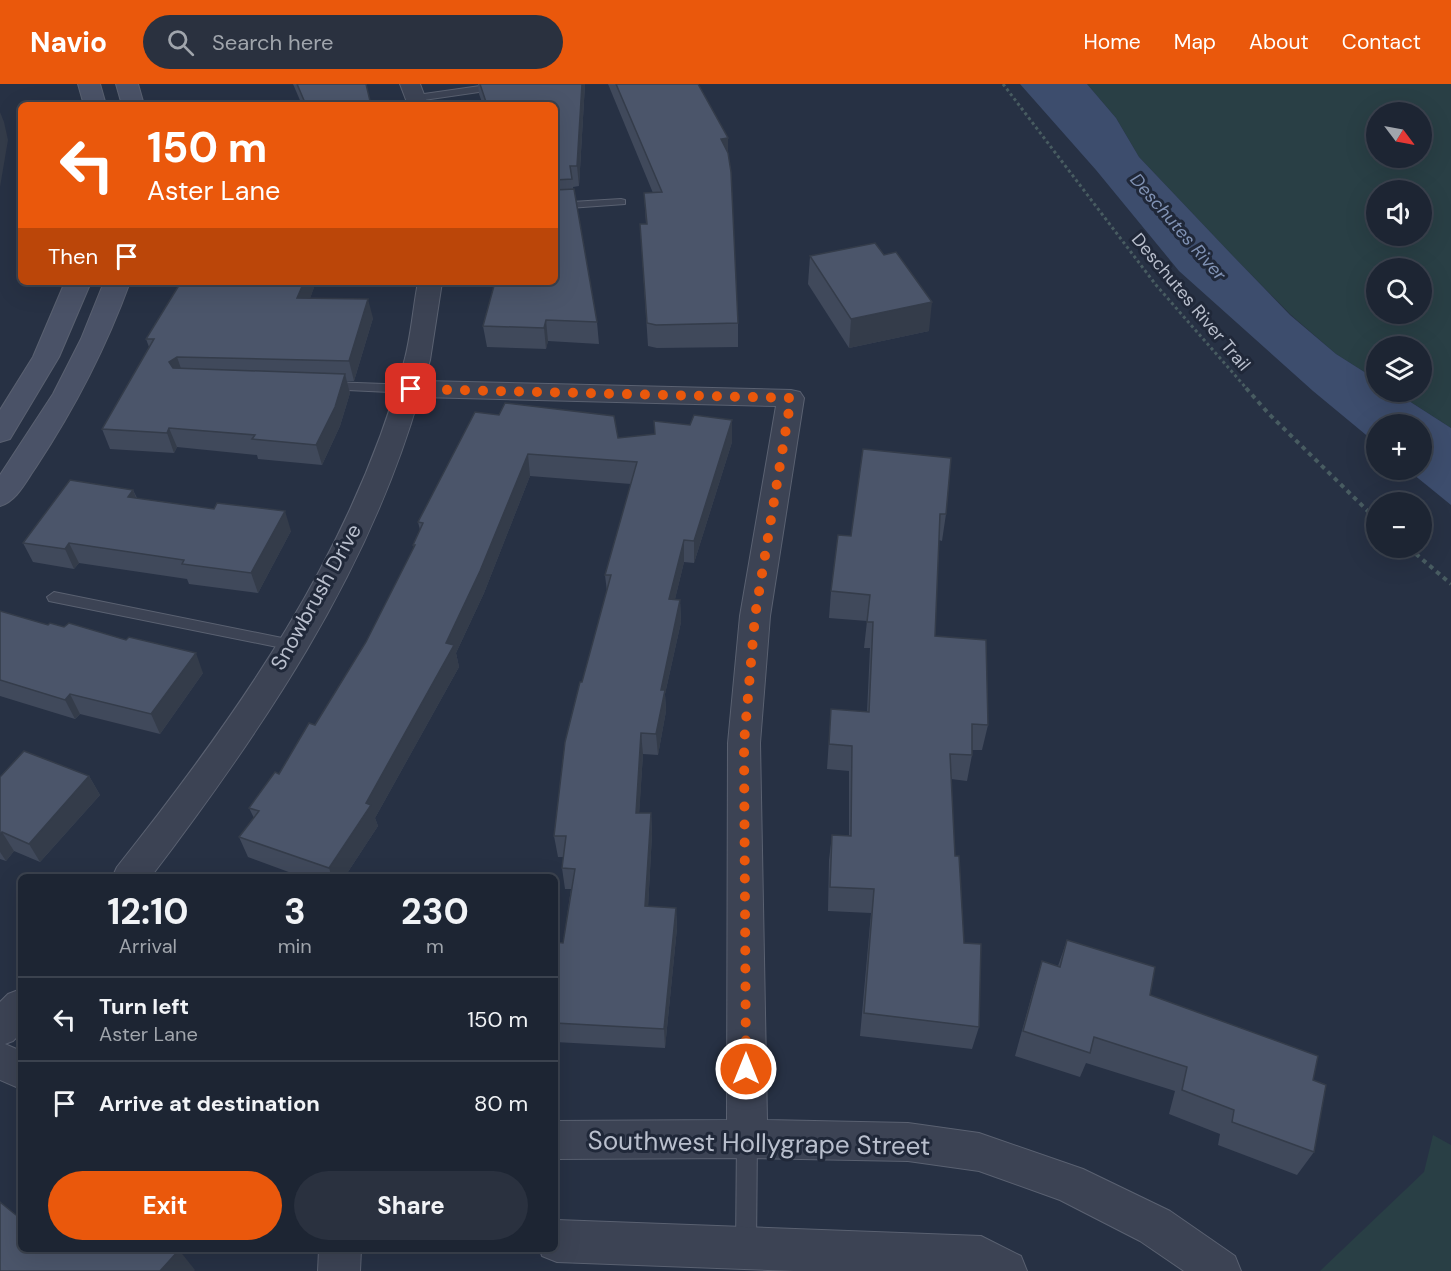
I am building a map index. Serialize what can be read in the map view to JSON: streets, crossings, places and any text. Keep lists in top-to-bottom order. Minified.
{"streets":{"street":["Snowbrush Drive","Southwest Hollygrape Street"],"path":["Deschutes River Trail"]},"water":["Deschutes River"],"north":"bottom right","page":{"header":"Navio","search":"Search here","nav":["Home","Map","About","Contact"],"map_buttons":["+","−"],"turn":["150 m","Aster Lane"],"then":"Then","eta":["12:10","Arrival","3","min","230","m"],"list":[{"name":"Turn left","note":"Aster Lane","value":"150 m"},{"name":"Arrive at destination","value":"80 m"}],"buttons":["Exit","Share"]}}
